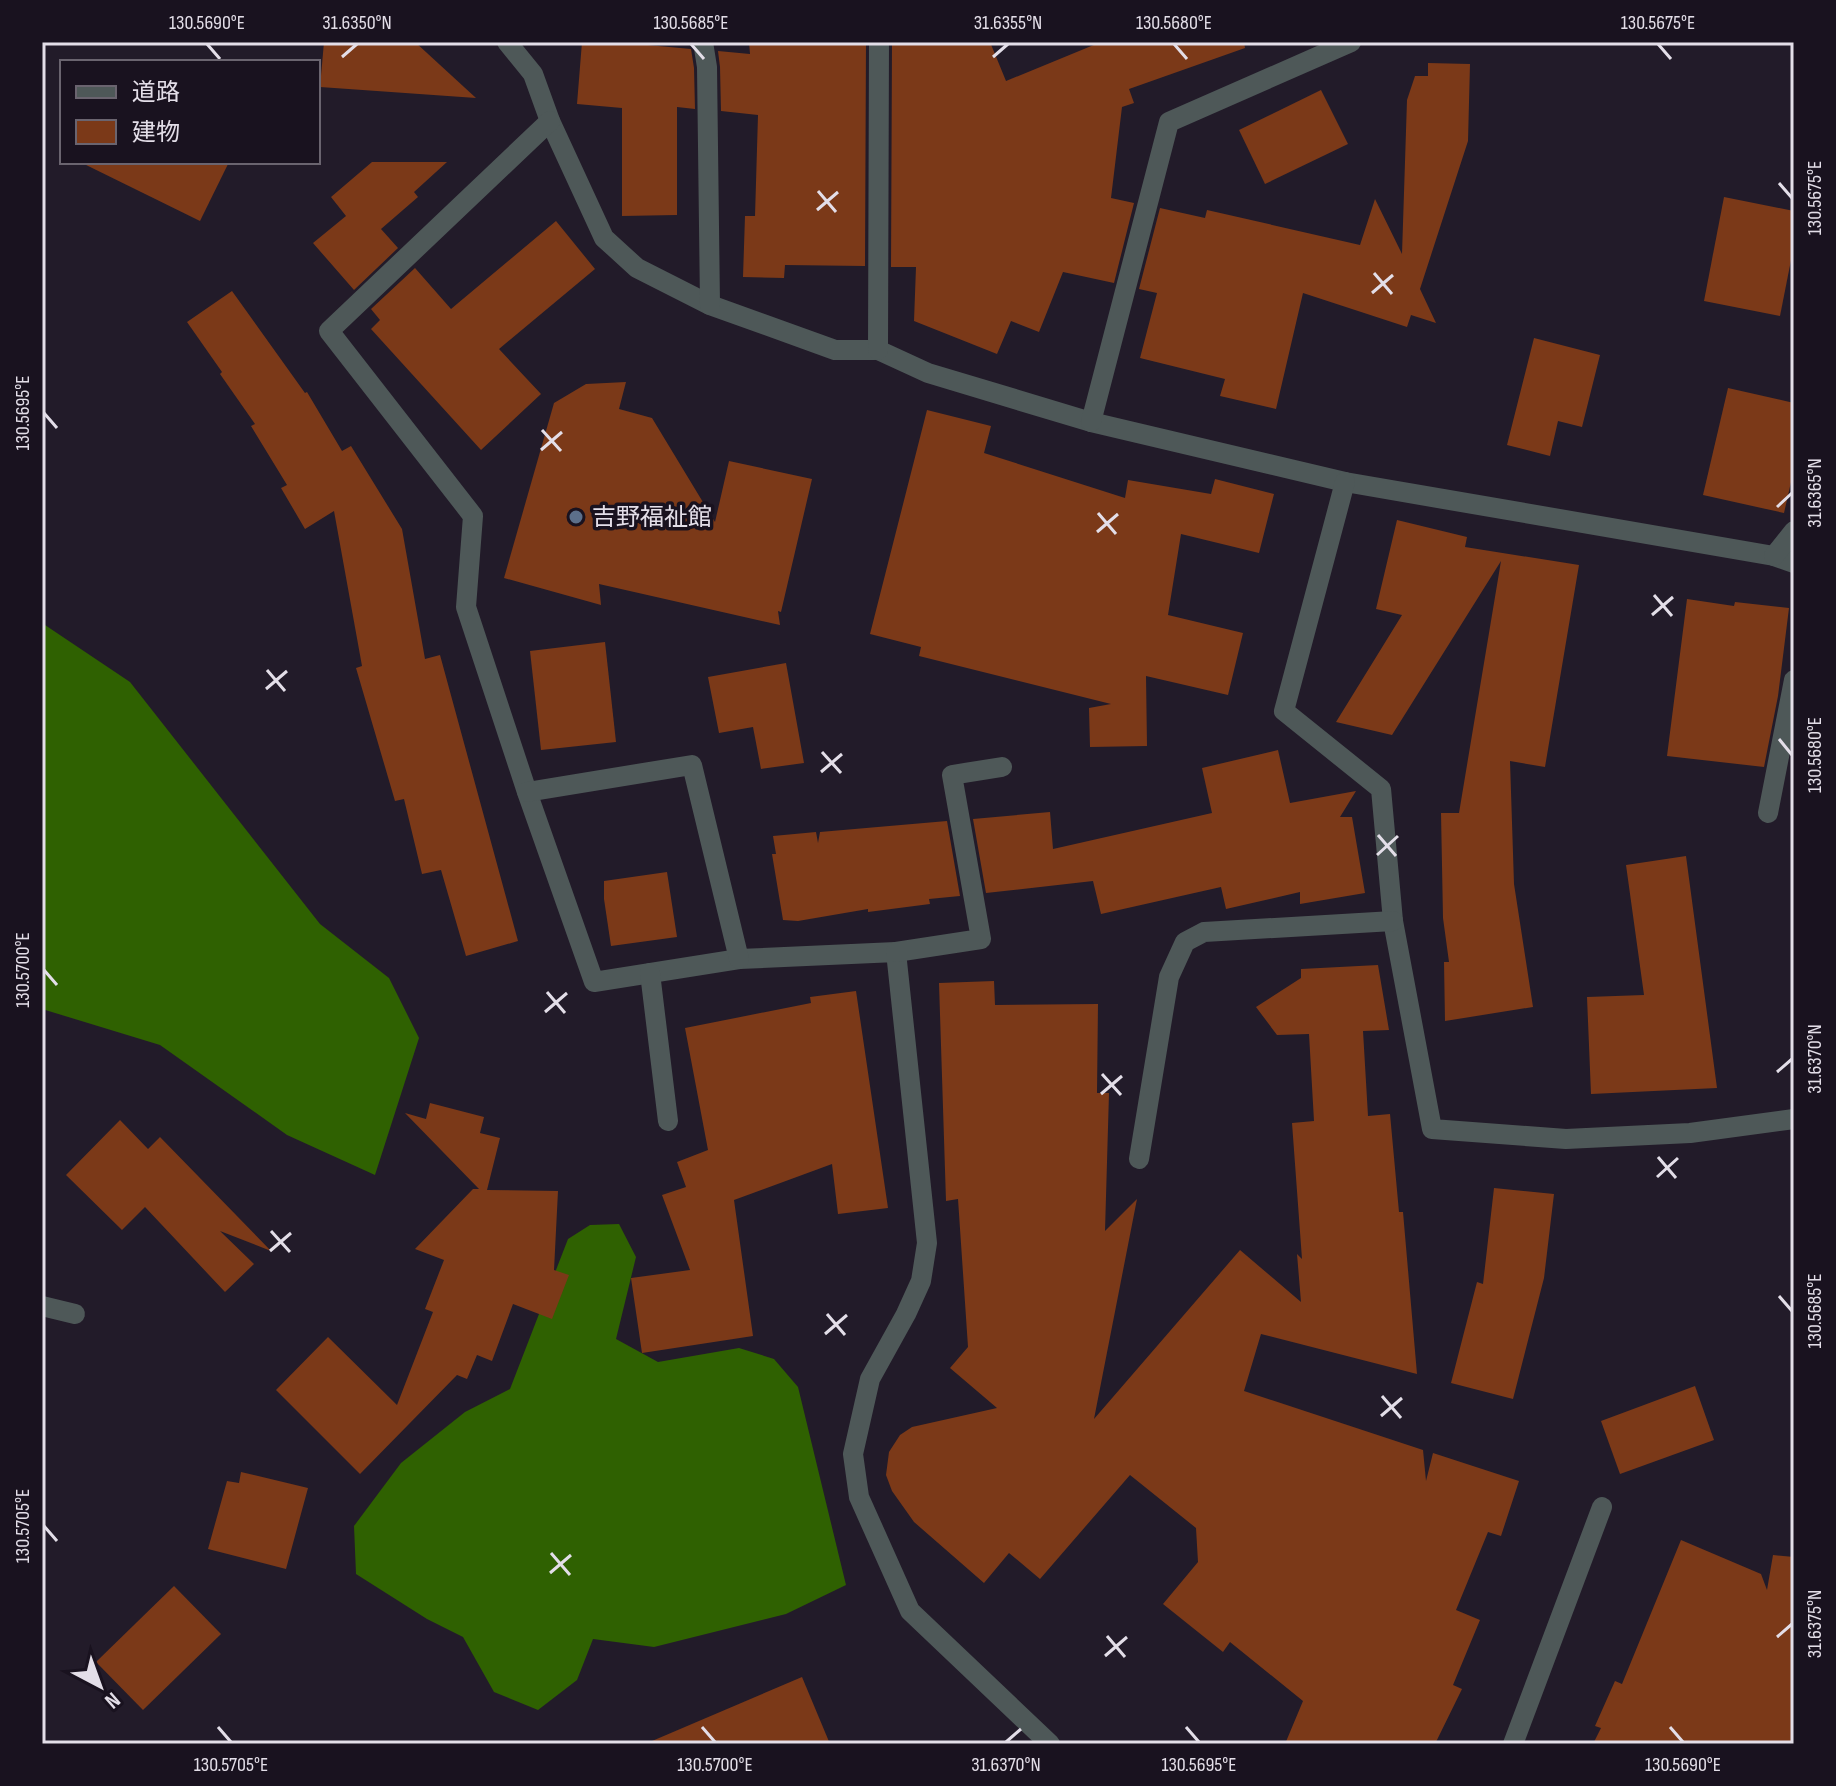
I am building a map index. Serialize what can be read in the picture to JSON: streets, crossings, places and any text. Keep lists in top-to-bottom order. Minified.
{"places":["吉野福祉館"],"legend":["道路","建物"],"north":"bottom right","coordinates":["130.5690°E","31.6350°N","130.5685°E","31.6355°N","130.5680°E","130.5675°E","130.5695°E","31.6365°N","130.5700°E","31.6370°N","130.5705°E","31.6375°N"]}
